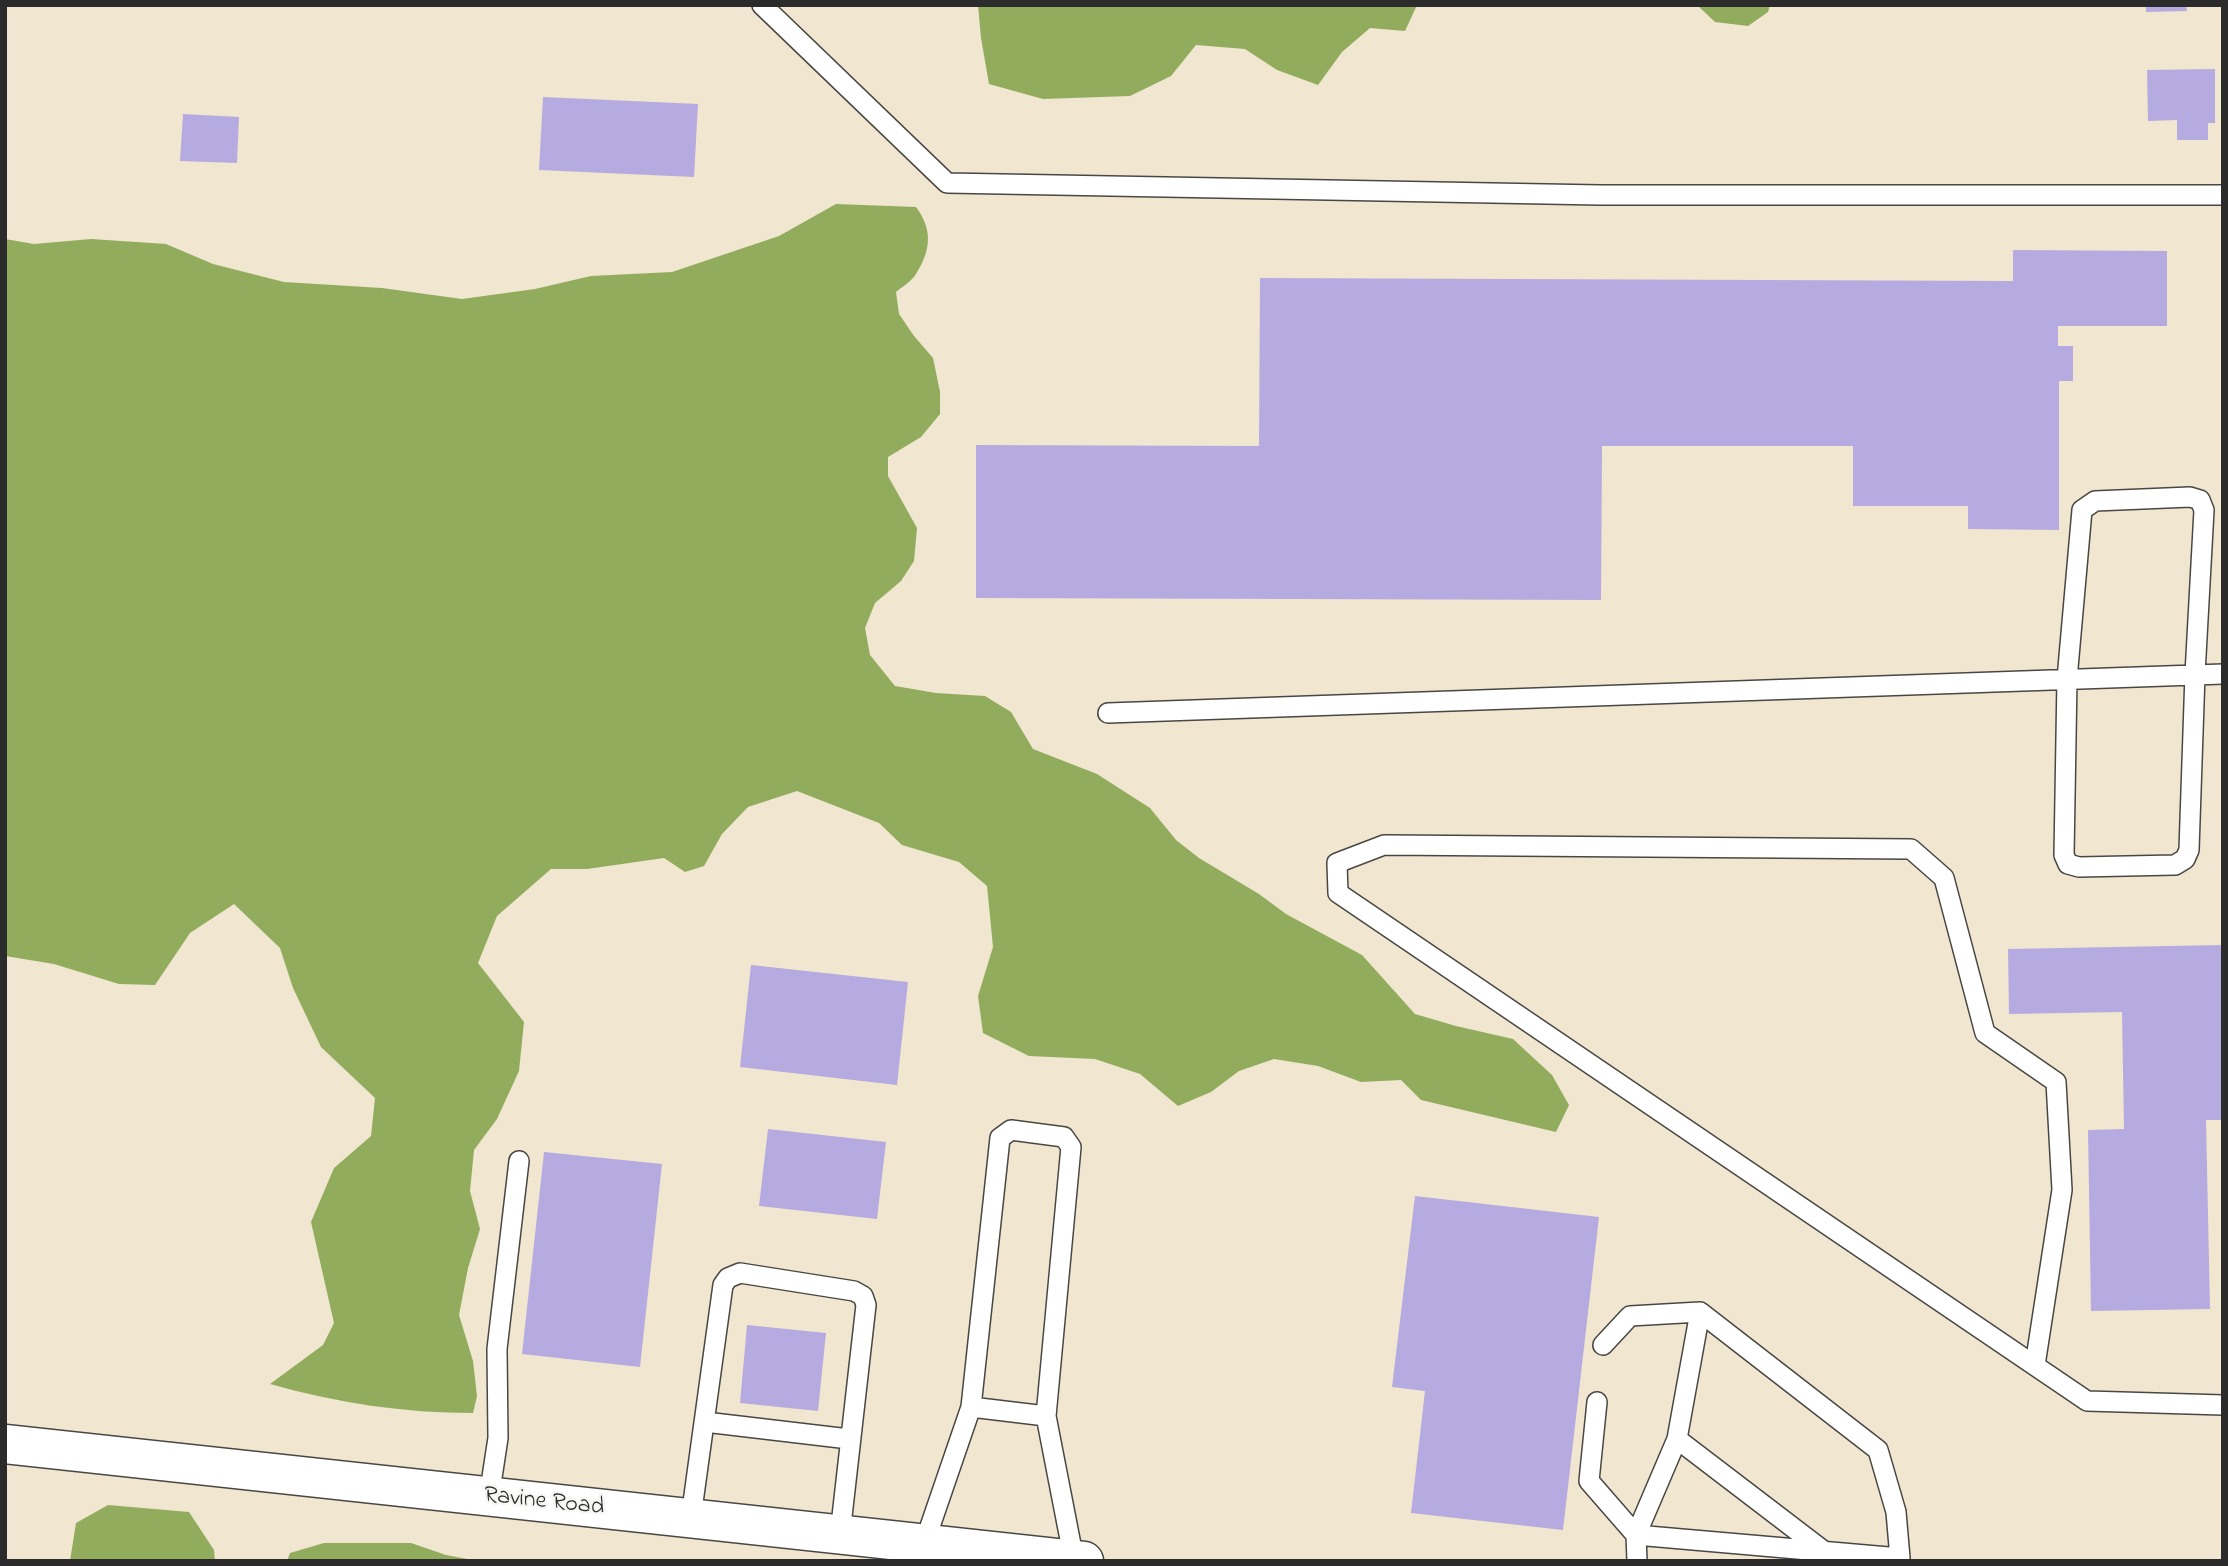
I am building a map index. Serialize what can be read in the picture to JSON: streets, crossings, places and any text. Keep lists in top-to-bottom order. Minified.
{"streets":{"street":["Ravine Road"]}}
